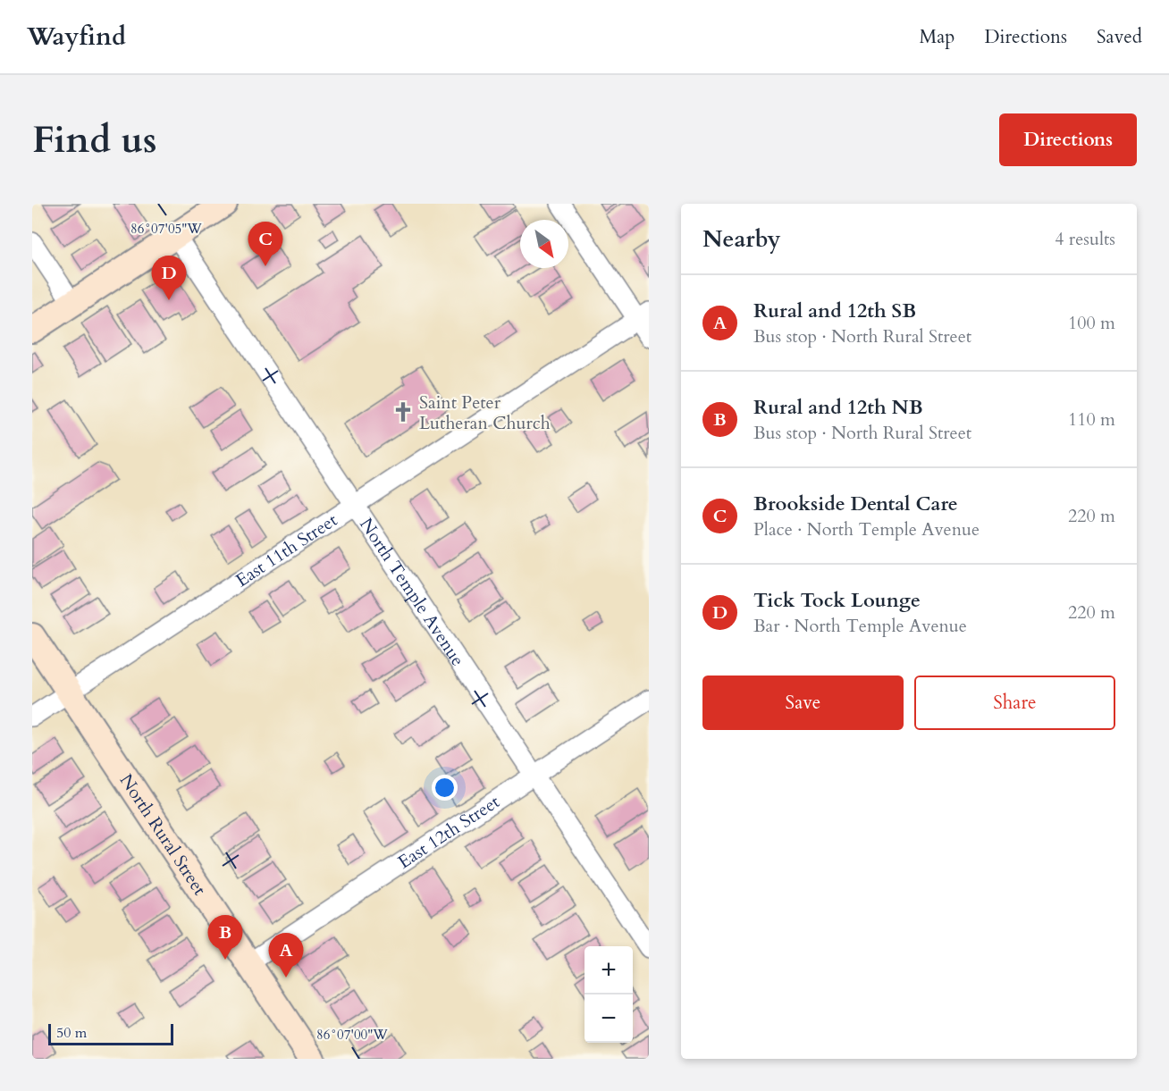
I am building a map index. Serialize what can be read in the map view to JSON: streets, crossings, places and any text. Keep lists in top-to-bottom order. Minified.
{"streets":{"main road":["North Rural Street"],"street":["East 11th Street","North Temple Avenue","East 12th Street"]},"crossings":[["East 11th Street","North Temple Avenue"],["East 11th Street","North Rural Street"],["North Temple Avenue","East 12th Street"],["East 12th Street","North Rural Street"]],"places":{"church":["Saint Peter Lutheran Church"]},"scale_bar":"50 m","north":"bottom right","page":{"header":"Wayfind","nav":["Map","Directions","Saved"],"buttons":["Directions",["Save","Share"]],"title":"Find us","heading":["Nearby","4 results"],"pins":["C","D","B","A"],"list":[{"mark":"A","name":"Rural and 12th SB","note":"Bus stop · North Rural Street","value":"100 m"},{"mark":"B","name":"Rural and 12th NB","note":"Bus stop · North Rural Street","value":"110 m"},{"mark":"C","name":"Brookside Dental Care","note":"Place · North Temple Avenue","value":"220 m"},{"mark":"D","name":"Tick Tock Lounge","note":"Bar · North Temple Avenue","value":"220 m"}],"map_buttons":["+","−"],"scale":"50 m"},"coordinates":["86°07'05\"W","86°07'00\"W"]}
